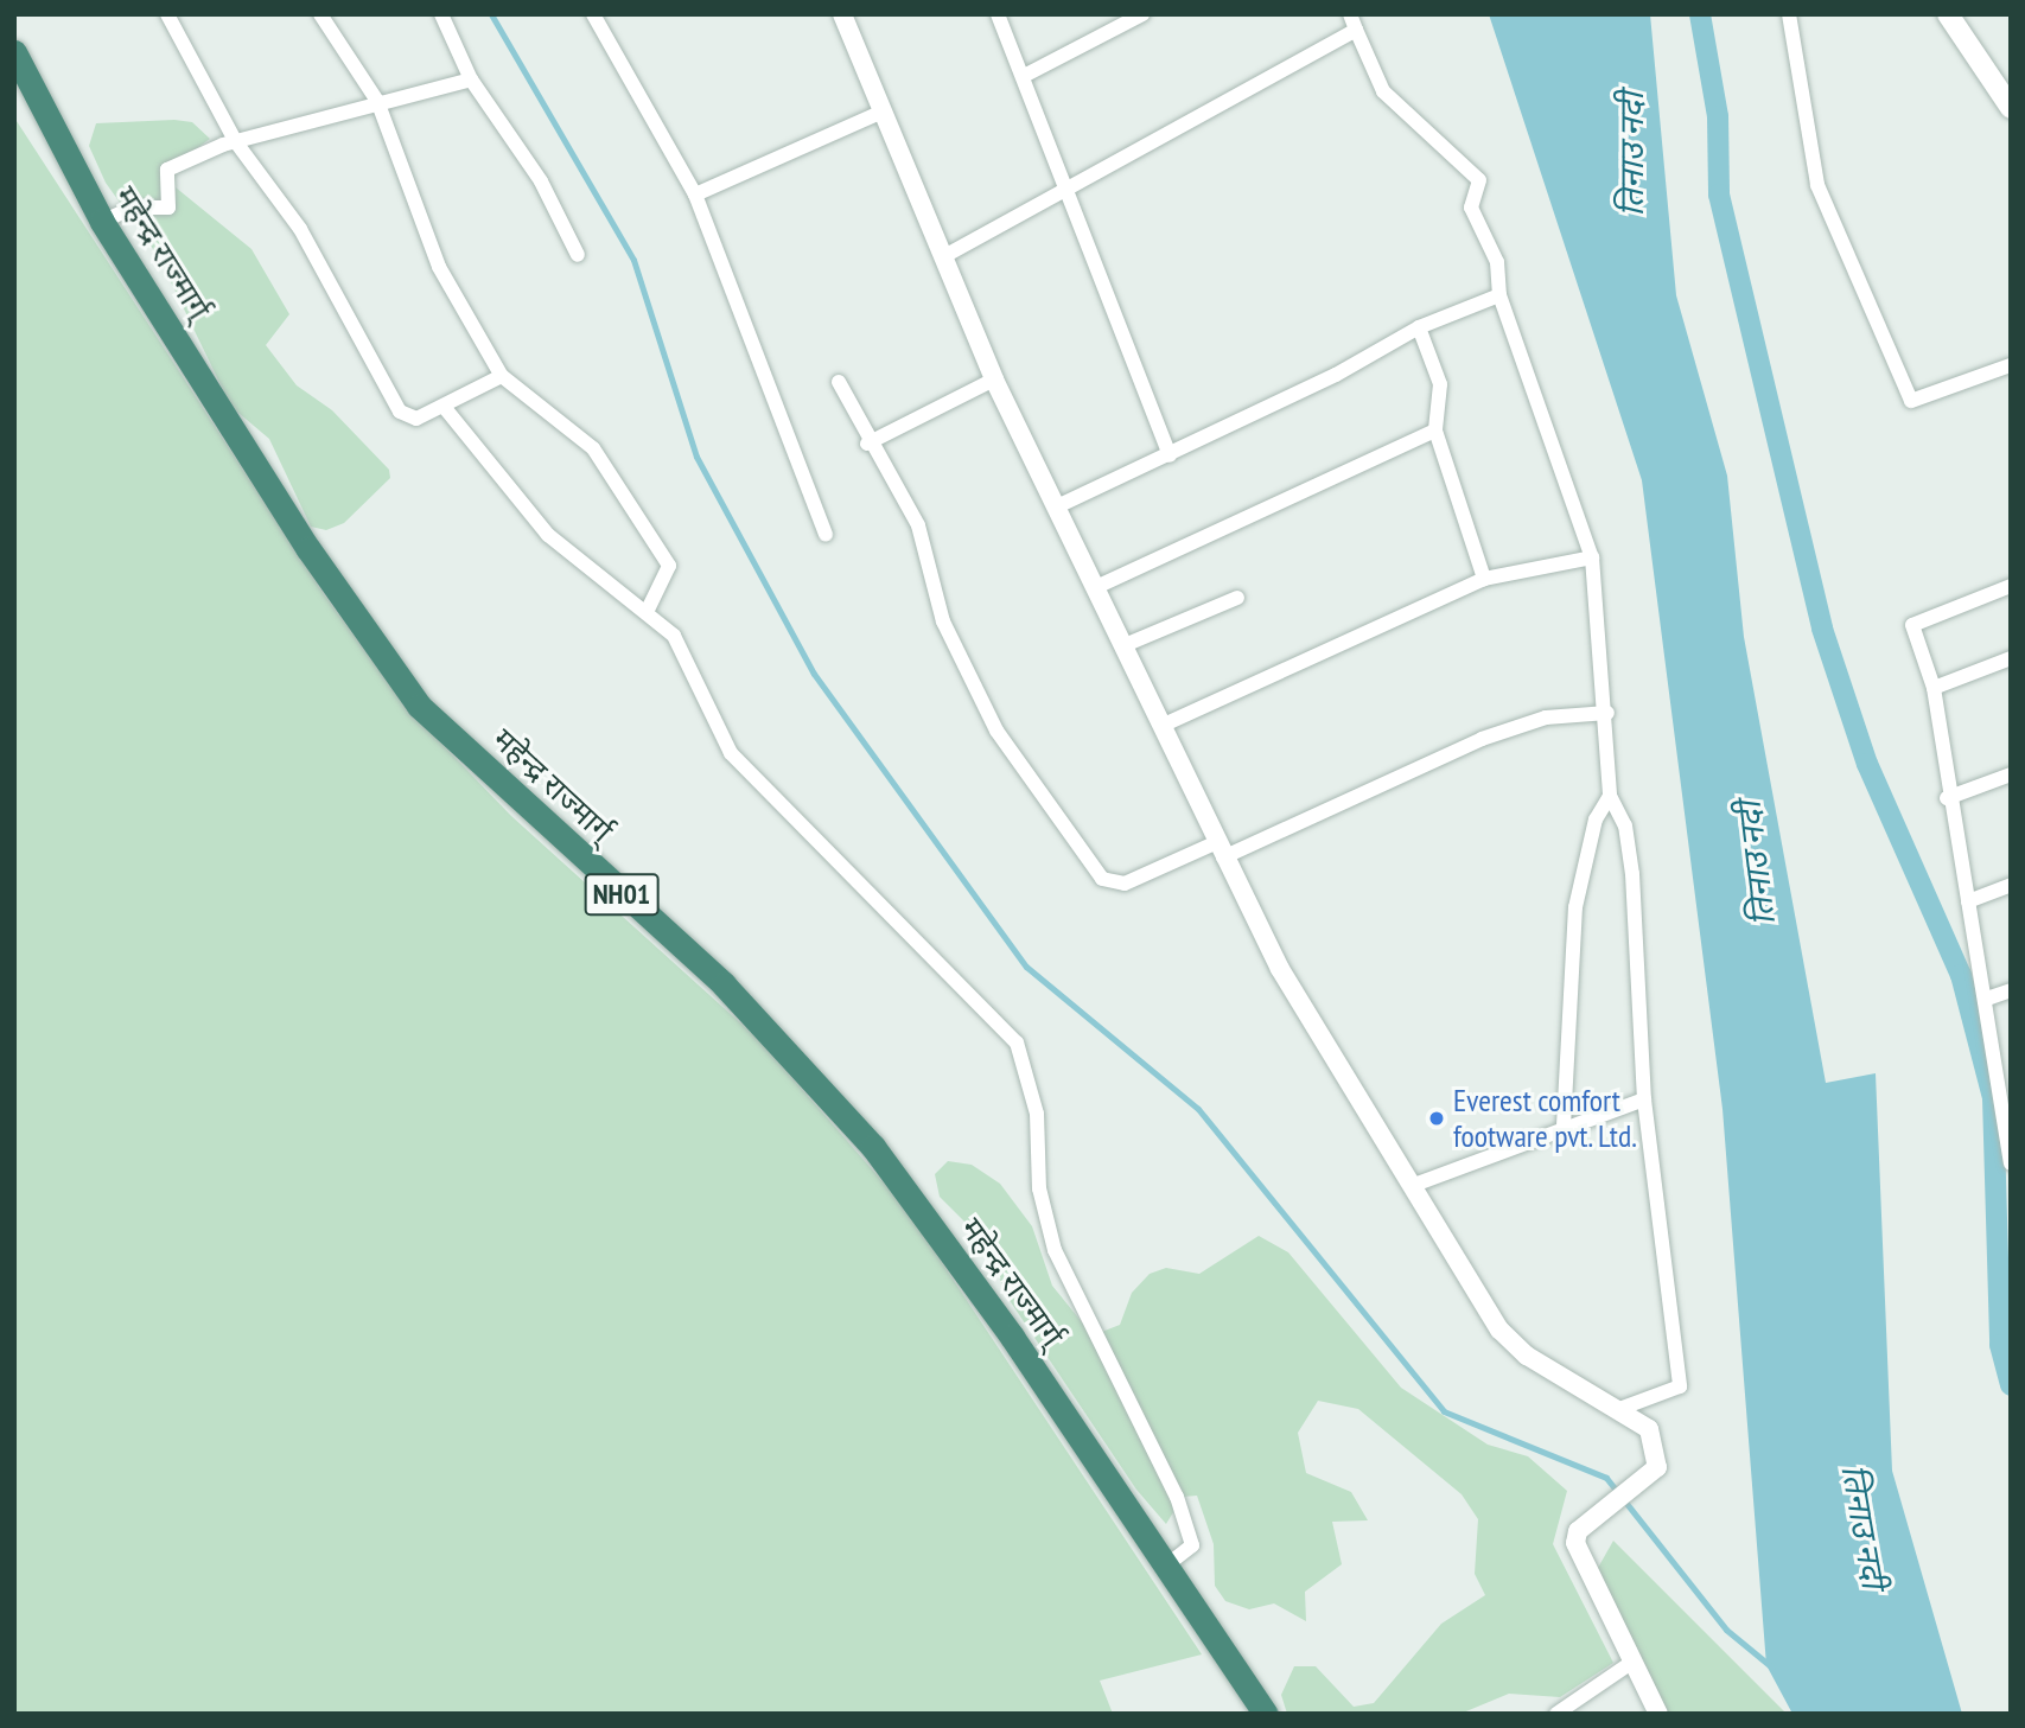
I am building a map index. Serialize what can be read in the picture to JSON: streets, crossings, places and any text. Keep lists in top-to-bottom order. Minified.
{"streets":{"highway":["महेन्द्र राज्मार्ग्","NH01"]},"water":["तिनाउ नदी"],"places":["Everest comfort footware pvt. Ltd."]}
